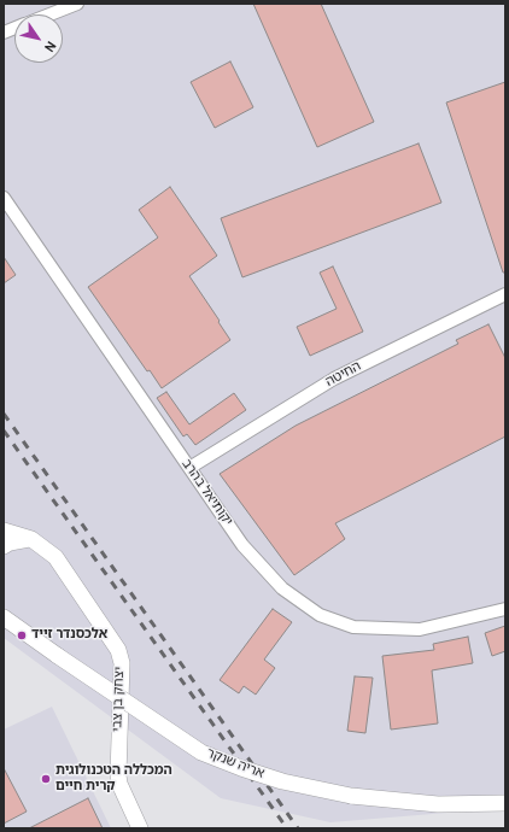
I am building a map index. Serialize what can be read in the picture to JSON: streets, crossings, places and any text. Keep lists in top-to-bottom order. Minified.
{"streets":{"street":["החיטה","יקותיאל בהרב","יצחק בן צבי","אריה שנקר"]},"crossings":[["החיטה","יקותיאל בהרב"]],"places":["אלכסנדר זייד","המכללה הטכנולוגית קרית חיים"],"north":"bottom right"}
